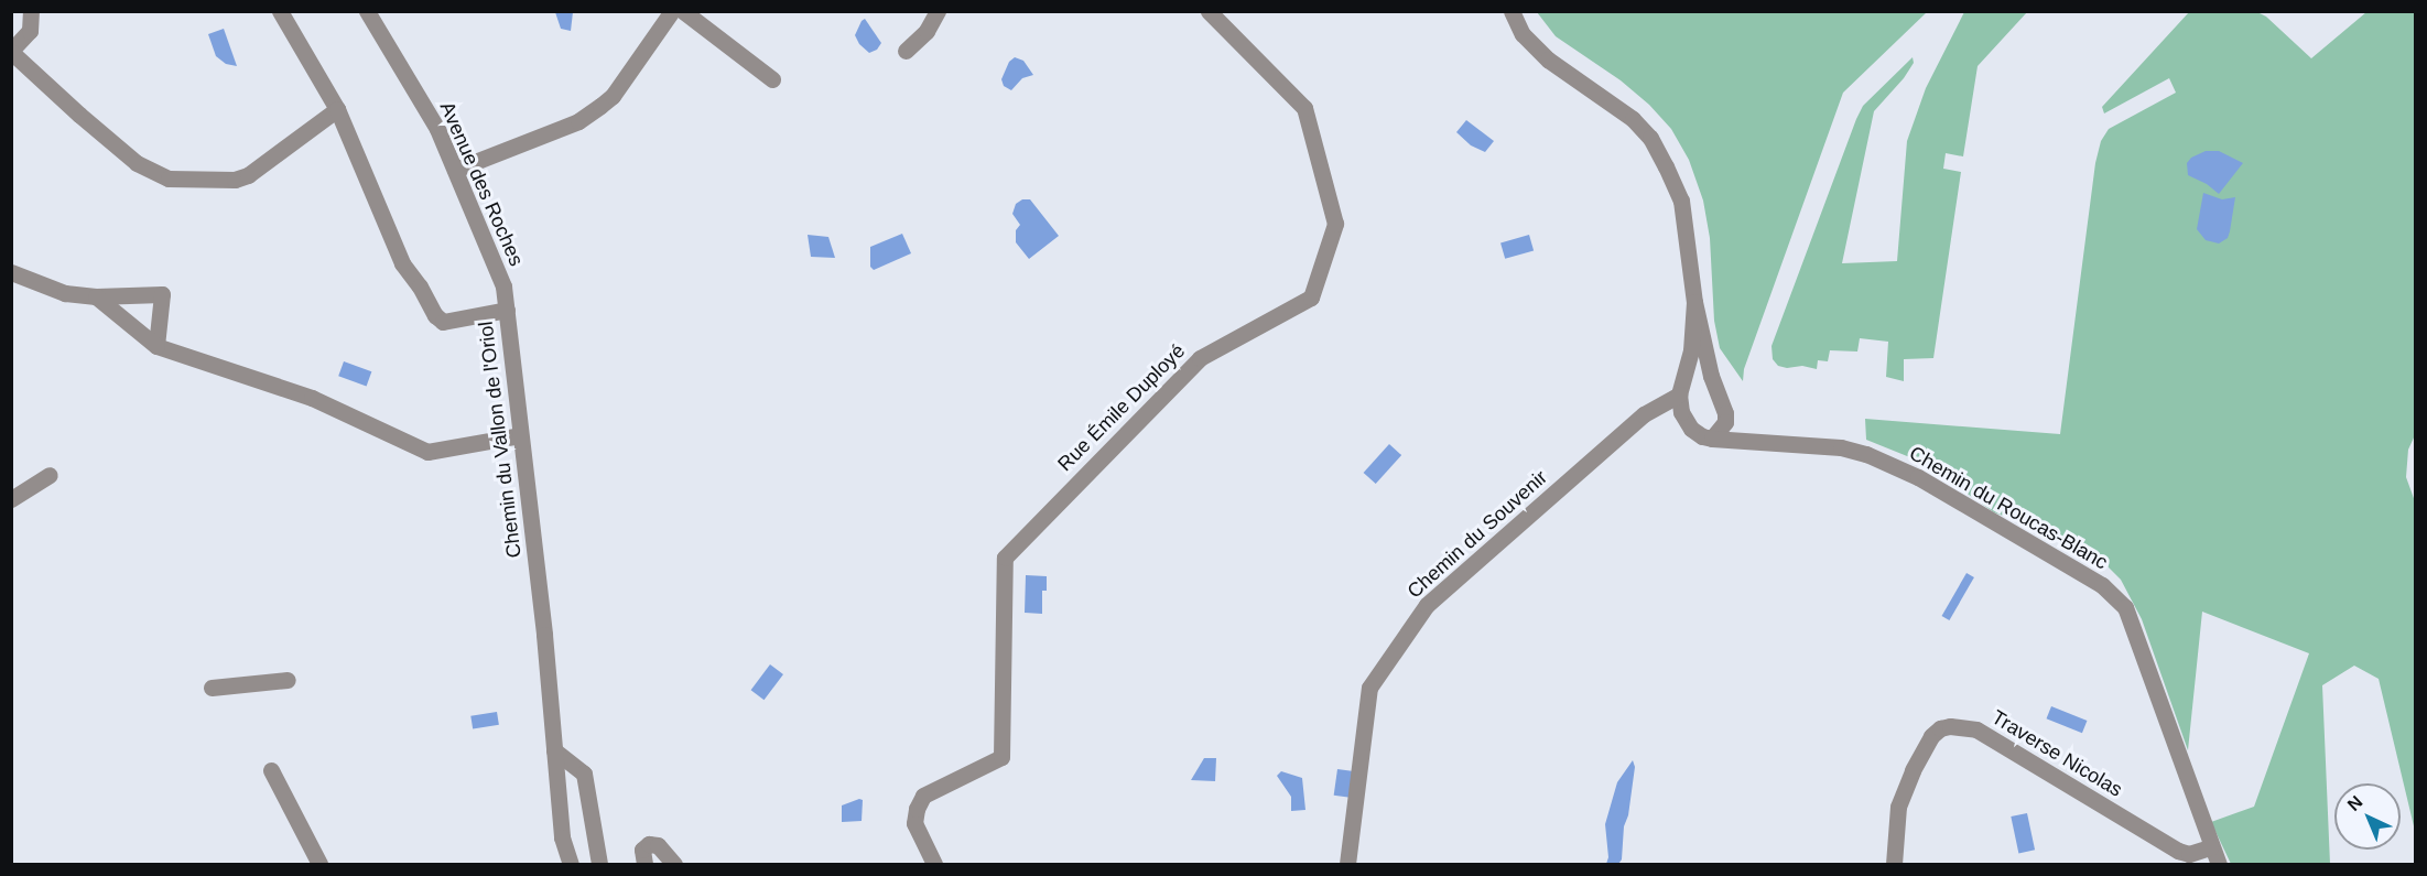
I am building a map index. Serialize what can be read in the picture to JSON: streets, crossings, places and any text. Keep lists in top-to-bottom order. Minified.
{"streets":{"street":["Avenue des Roches","Rue Émile Duployé","Chemin du Vallon de l'Oriol","Chemin du Roucas-Blanc","Chemin du Souvenir","Traverse Nicolas"]},"crossings":[["Avenue des Roches","Chemin du Vallon de l'Oriol"],["Chemin du Roucas-Blanc","Traverse Nicolas"]],"north":"top left"}
